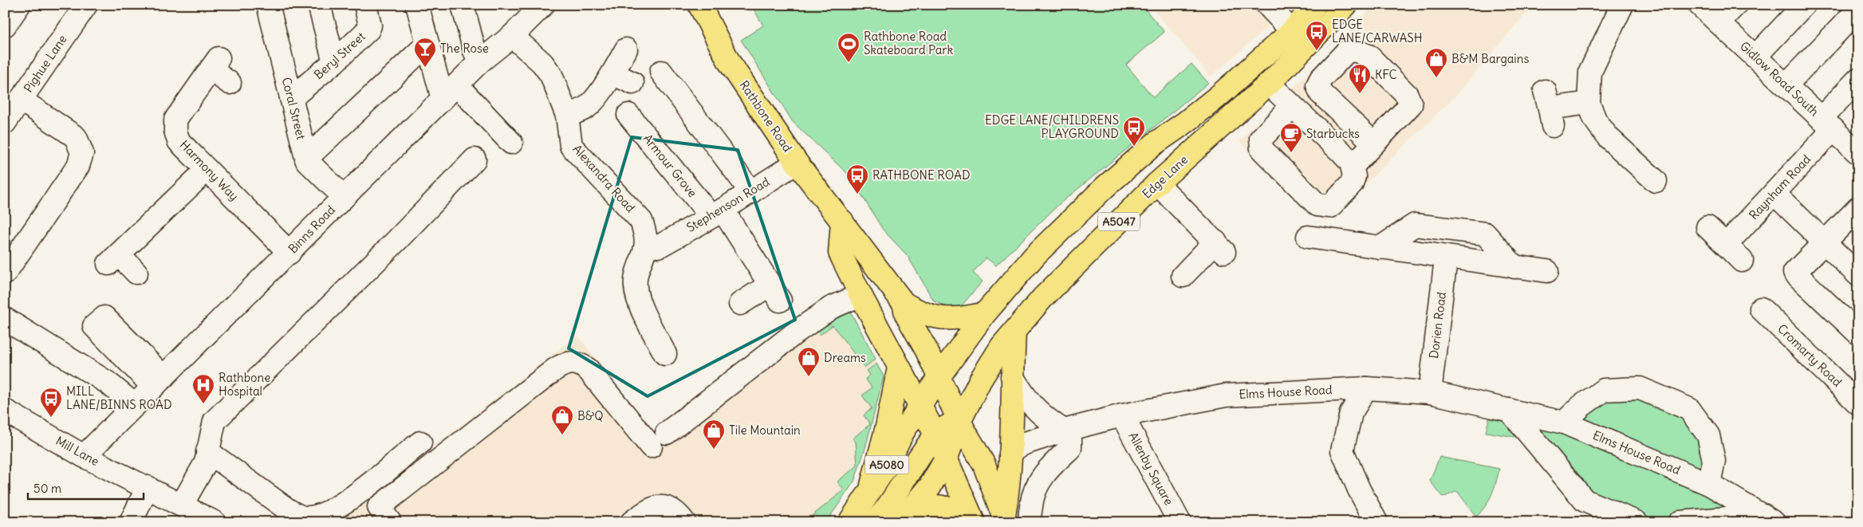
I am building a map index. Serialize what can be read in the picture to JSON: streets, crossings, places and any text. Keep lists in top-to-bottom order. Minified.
{"streets":{"main road":["Rathbone Road","Edge Lane","A5047","A5080"],"street":["Beryl Street","Pighue Lane","Gidlow Road South","Coral Street","Armour Grove","Harmony Way","Alexandra Road","Raynham Road","Stephenson Road","Binns Road","Dorien Road","Cromarty Road","Elms House Road","Mill Lane","Allenby Square"]},"crossings":[["Beryl Street","Coral Street"],["Gidlow Road South","Raynham Road"],["Coral Street","Binns Road"],["Rathbone Road","Edge Lane"],["Rathbone Road","Stephenson Road"],["Rathbone Road","A5047"],["Rathbone Road","A5080"],["Armour Grove","Stephenson Road"],["Harmony Way","Binns Road"],["Alexandra Road","Binns Road"],["A5047","A5080"],["Binns Road","Mill Lane"],["Dorien Road","Elms House Road"],["Elms House Road","Allenby Square"]],"places":{"bus stop":["EDGE LANE/CARWASH","EDGE LANE/CHILDRENS PLAYGROUND","RATHBONE ROAD","MILL LANE/BINNS ROAD"],"sports":["Rathbone Road Skateboard Park"],"bar":["The Rose"],"shop":["B&M Bargains","Dreams","B&Q","Tile Mountain"],"restaurant":["KFC"],"cafe":["Starbucks"],"hospital":["Rathbone Hospital"]},"scale_bar":"50 m"}
